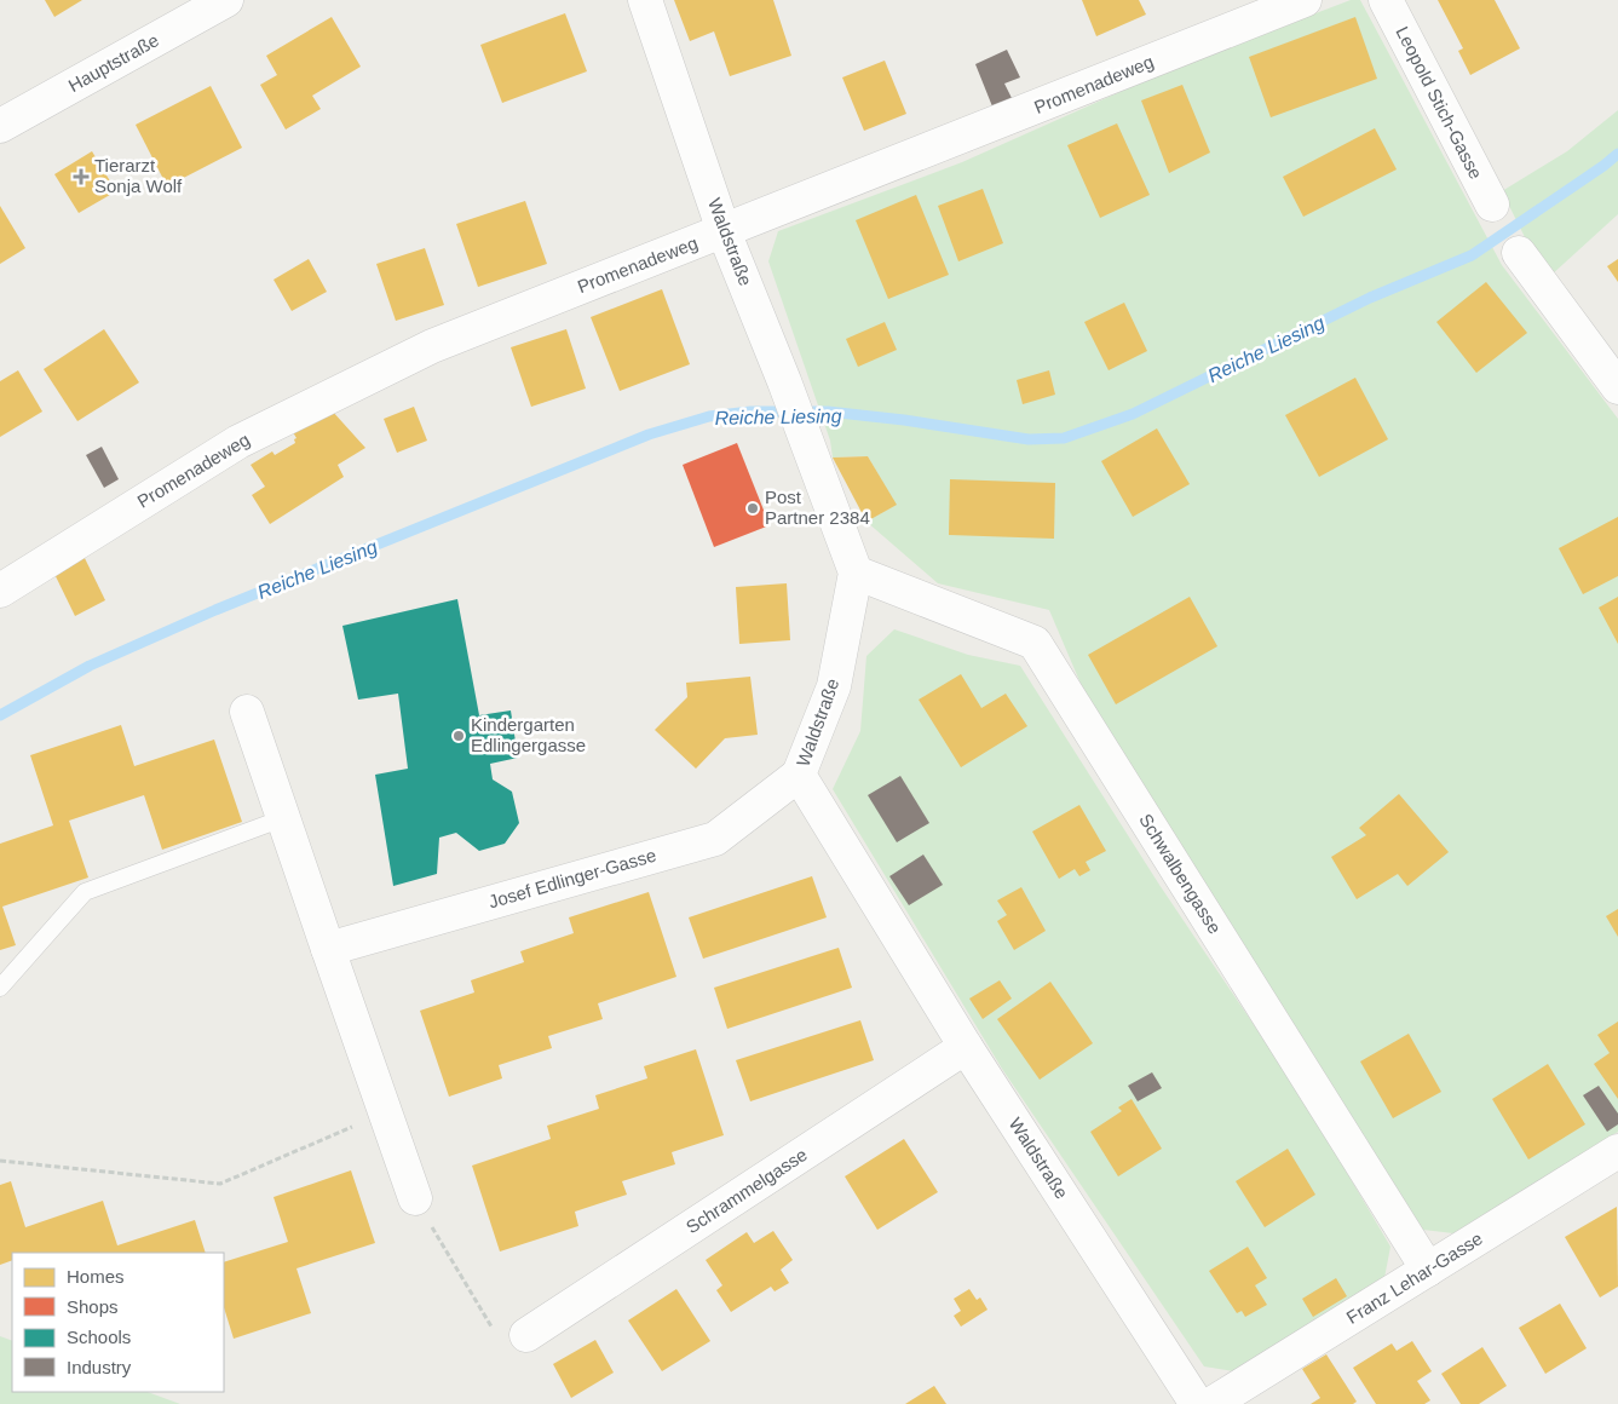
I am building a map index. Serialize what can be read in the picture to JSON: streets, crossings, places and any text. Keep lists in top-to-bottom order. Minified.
{"streets":{"street":["Hauptstraße","Promenadeweg","Leopold Stich-Gasse","Waldstraße","Schwalbengasse","Josef Edlinger-Gasse","Schrammelgasse","Franz Lehar-Gasse"]},"crossings":[["Promenadeweg","Waldstraße"],["Waldstraße","Schwalbengasse"],["Waldstraße","Josef Edlinger-Gasse"],["Waldstraße","Schrammelgasse"],["Schwalbengasse","Franz Lehar-Gasse"]],"water":["Reiche Liesing"],"places":{"health":["Tierarzt Sonja Wolf"],"other":["Post Partner 2384","Kindergarten Edlingergasse"]},"legend":["Homes","Shops","Schools","Industry"]}
